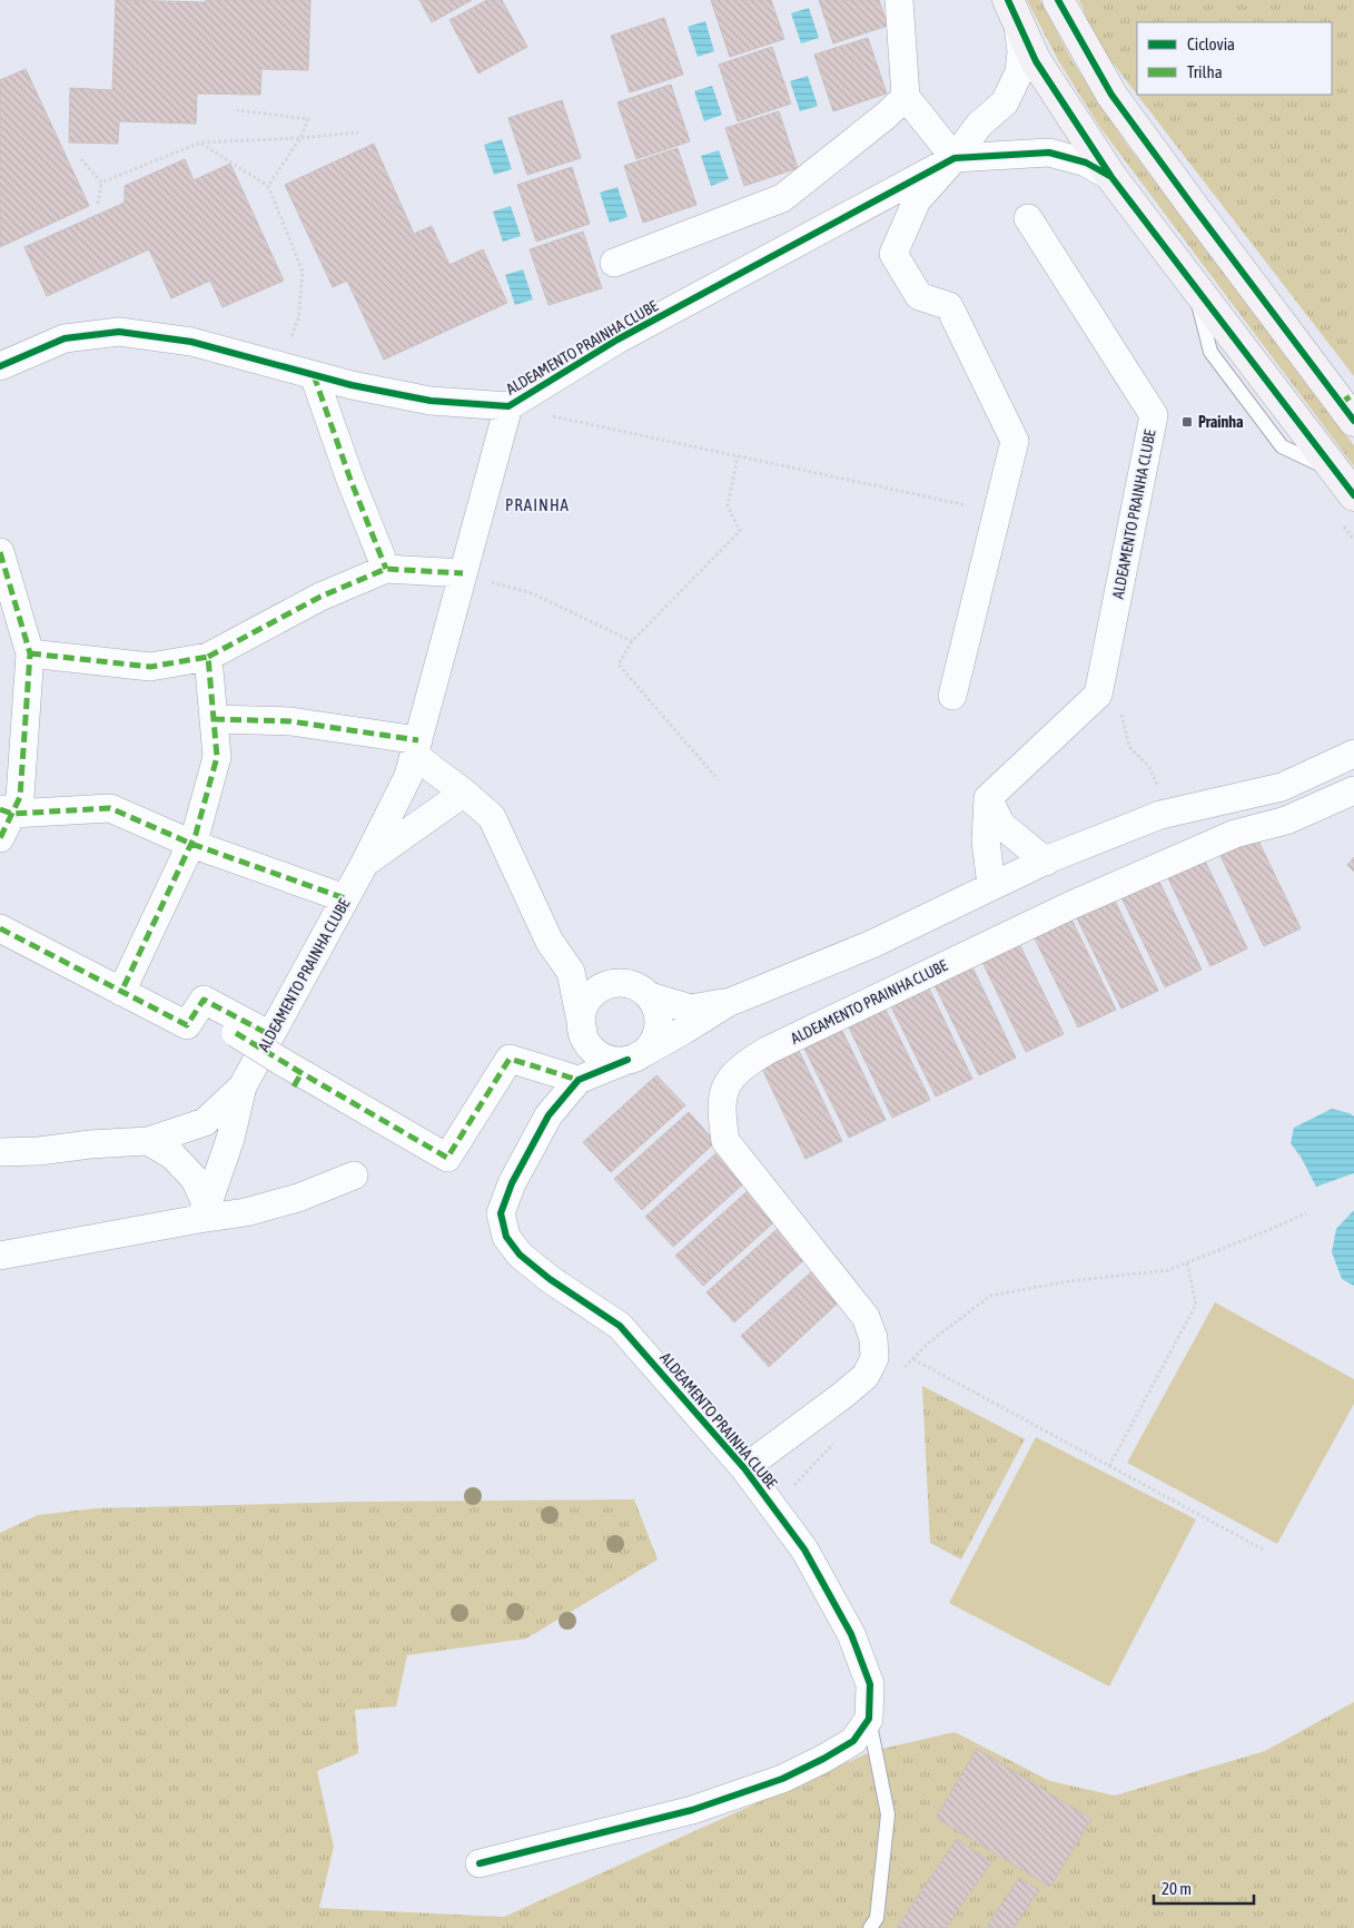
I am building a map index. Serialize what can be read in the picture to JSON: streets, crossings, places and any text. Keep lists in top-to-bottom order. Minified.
{"streets":{"street":["ALDEAMENTO PRAINHA CLUBE"]},"districts":["PRAINHA"],"places":{"transit":["Prainha"]},"legend":["Ciclovia","Trilha"],"scale_bar":"20 m"}
